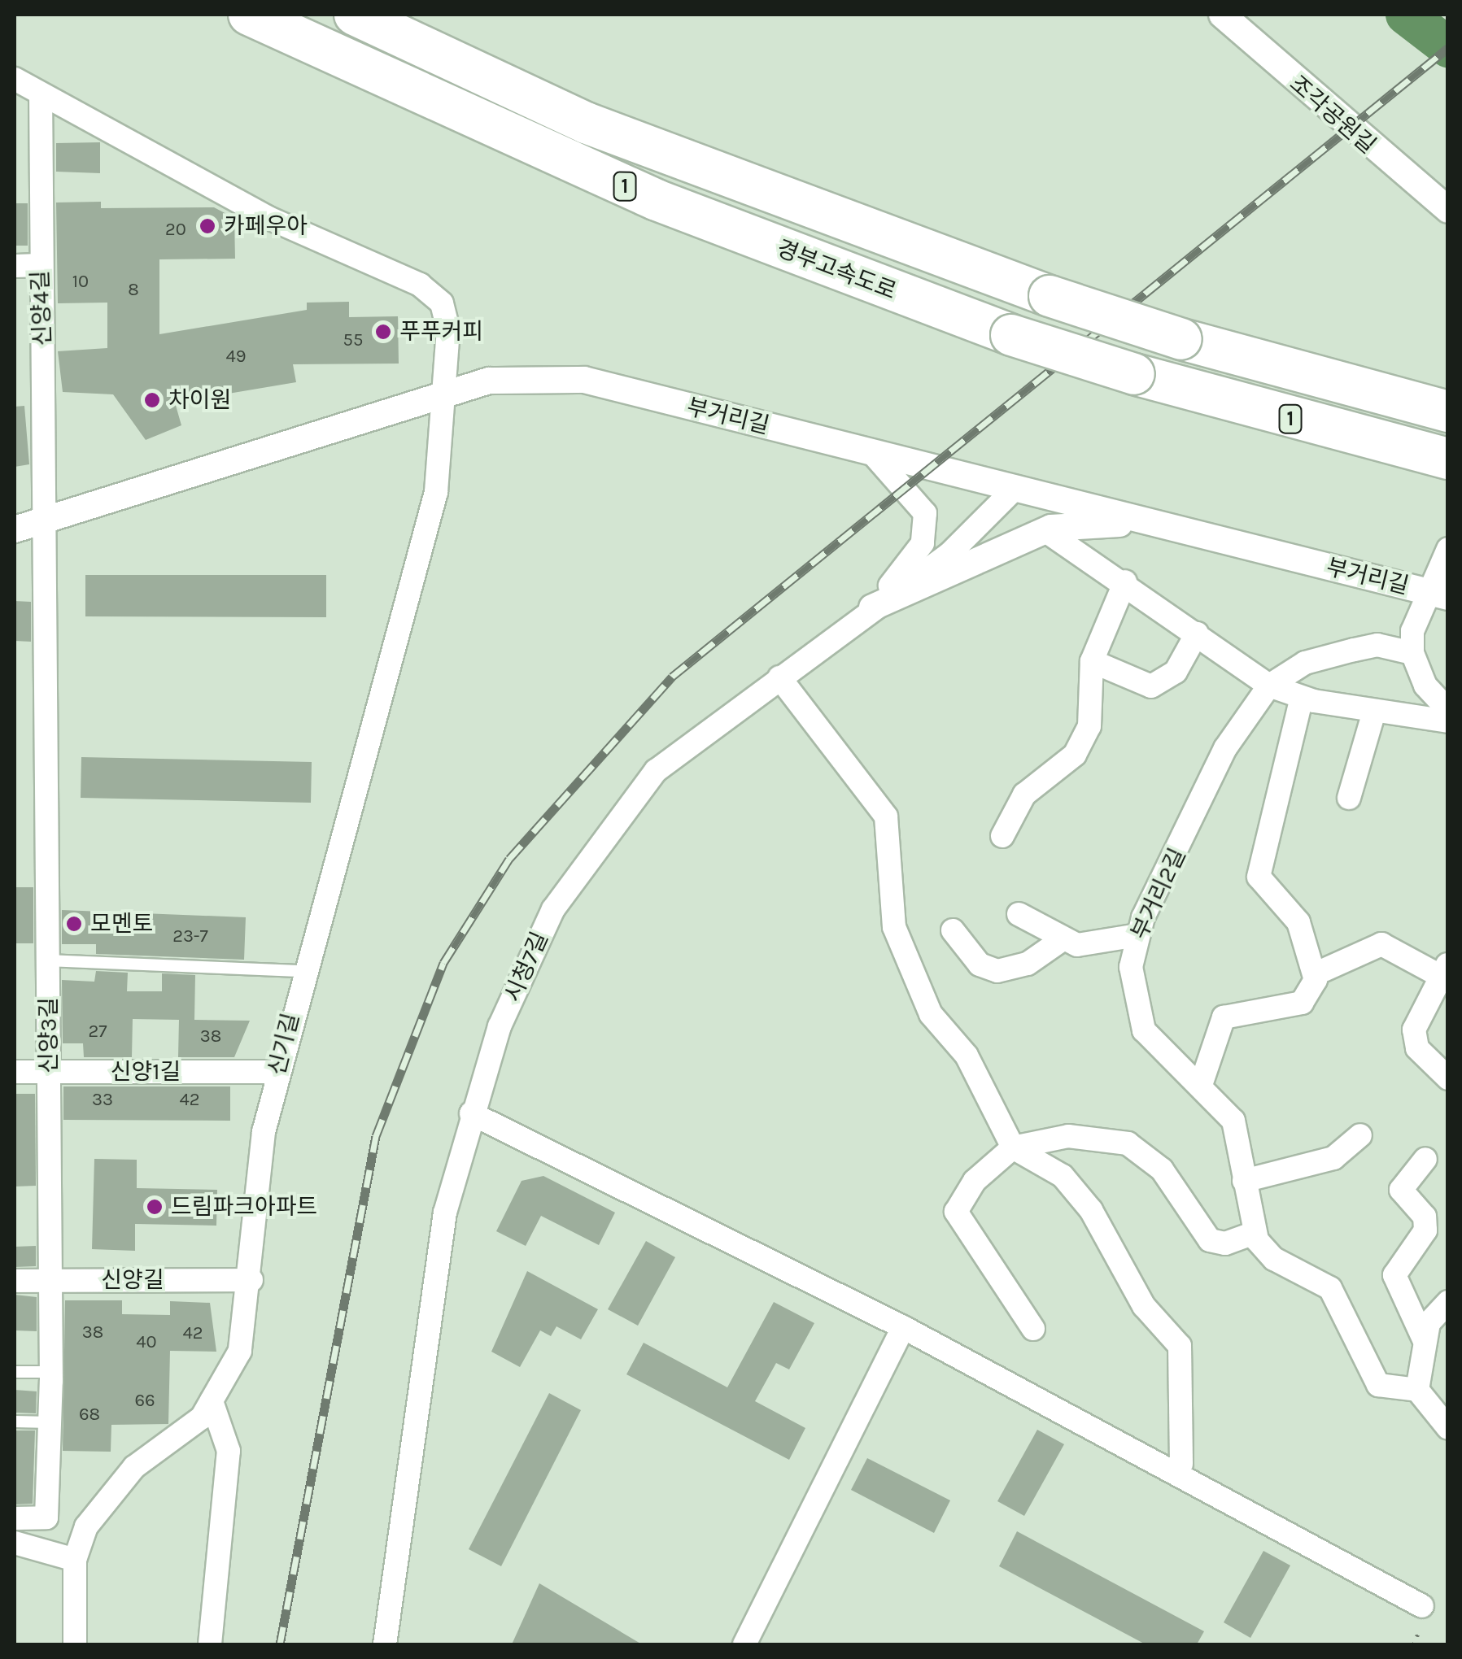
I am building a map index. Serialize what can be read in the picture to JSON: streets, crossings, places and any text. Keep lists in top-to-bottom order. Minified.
{"streets":{"highway":["1","경부고속도로"],"street":["조각공원길","신양4길","부거리길","부거리2길","시청7길","신양3길","신기길","신양1길","신양길"]},"crossings":[["신양4길","부거리길"],["신양4길","신양3길"],["신양4길","신기길"],["부거리길","시청7길"],["부거리길","신양3길"],["부거리길","신기길"],["신양3길","신양1길"],["신양3길","신양길"],["신기길","신양1길"],["신기길","신양길"]],"places":["카페우아","푸푸커피","차이원","모멘토","드림파크아파트"],"house_numbers":["20","10","8","55","49","23-7","27","38","33","42","38","42","40","66","68"]}
